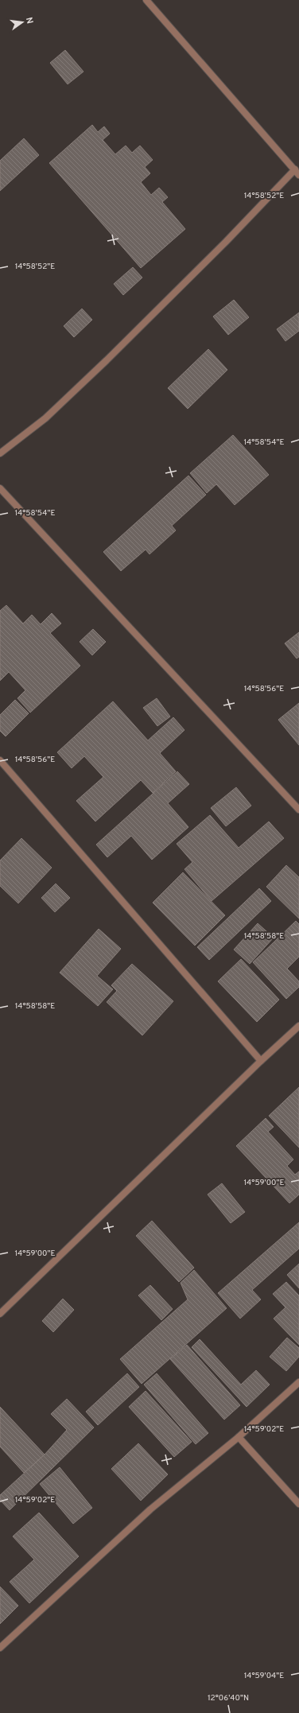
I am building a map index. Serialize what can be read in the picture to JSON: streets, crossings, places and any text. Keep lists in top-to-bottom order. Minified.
{"north":"right","coordinates":["14°58'52\"E","14°58'54\"E","14°58'56\"E","14°58'58\"E","14°59'00\"E","14°59'02\"E","14°59'04\"E","12°06'40\"N"]}
